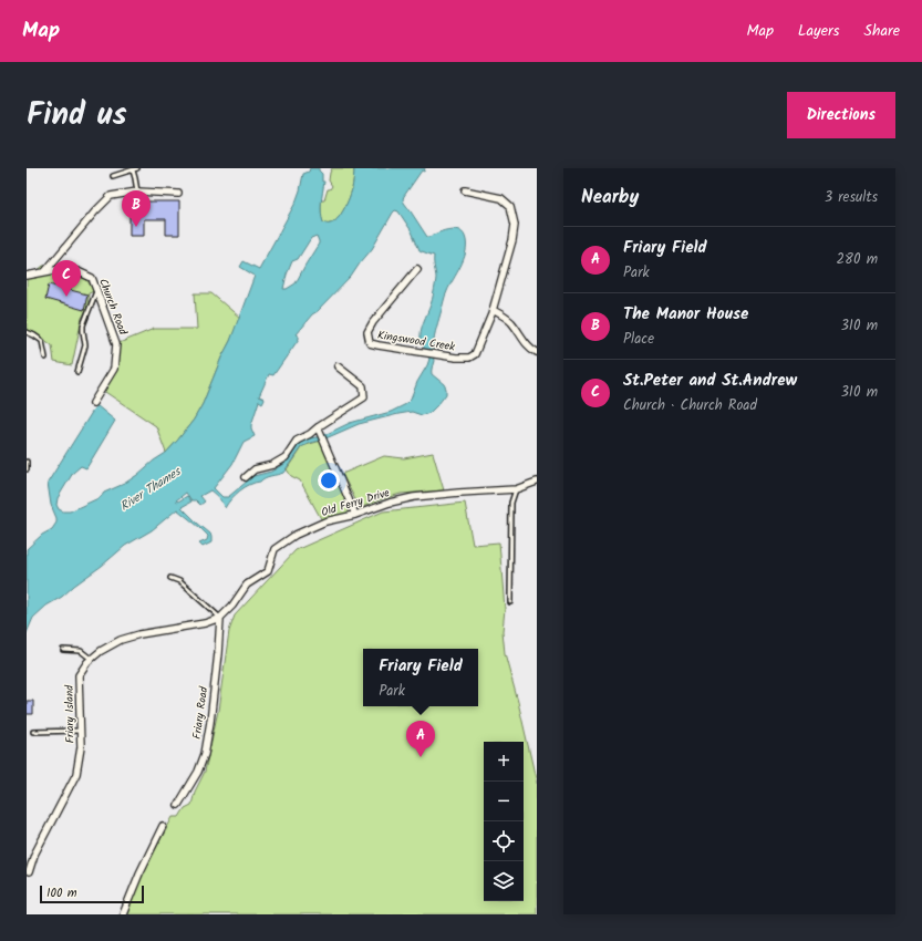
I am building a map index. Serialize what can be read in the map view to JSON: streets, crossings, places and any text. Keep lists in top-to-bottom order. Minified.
{"streets":{"street":["Church Road","Kingswood Creek","Old Ferry Drive","Friary Road","Friary Island"]},"crossings":[["Old Ferry Drive","Friary Road"],["Old Ferry Drive","Friary Island"],["Friary Road","Friary Island"]],"water":["River Thames"],"scale_bar":"100 m","page":{"header":"Map","nav":["Map","Layers","Share"],"title":"Find us","buttons":"Directions","heading":["Nearby","3 results"],"pins":["B","C","A"],"list":[{"mark":"A","name":"Friary Field","note":"Park","value":"280 m"},{"mark":"B","name":"The Manor House","note":"Place","value":"310 m"},{"mark":"C","name":"St.Peter and St.Andrew","note":"Church · Church Road","value":"310 m"}],"popup":["Friary Field","Park"],"map_buttons":["+","−"],"scale":"100 m"}}
